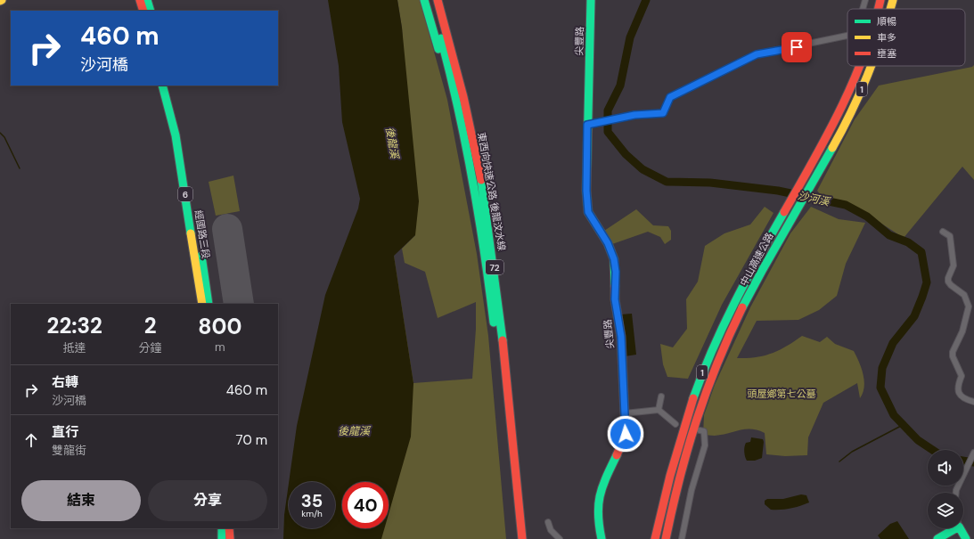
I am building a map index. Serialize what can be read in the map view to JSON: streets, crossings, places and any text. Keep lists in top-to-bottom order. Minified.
{"streets":{"main road":["尖豐路","1","東西向快速公路 後龍汶水線","6","經國路三段","中山高速公路","72"]},"water":["後龍溪","沙河溪"],"parks":["頭屋鄉第七公墓"],"legend":["順暢","車多","壅塞"],"page":{"turn":["460 m","沙河橋"],"eta":["22:32","抵達","2","分鐘","800","m"],"list":[{"name":"右轉","note":"沙河橋","value":"460 m"},{"name":"直行","note":"雙龍街","value":"70 m"}],"buttons":["結束","分享"],"speed":"35 km/h","limit":"40"}}
